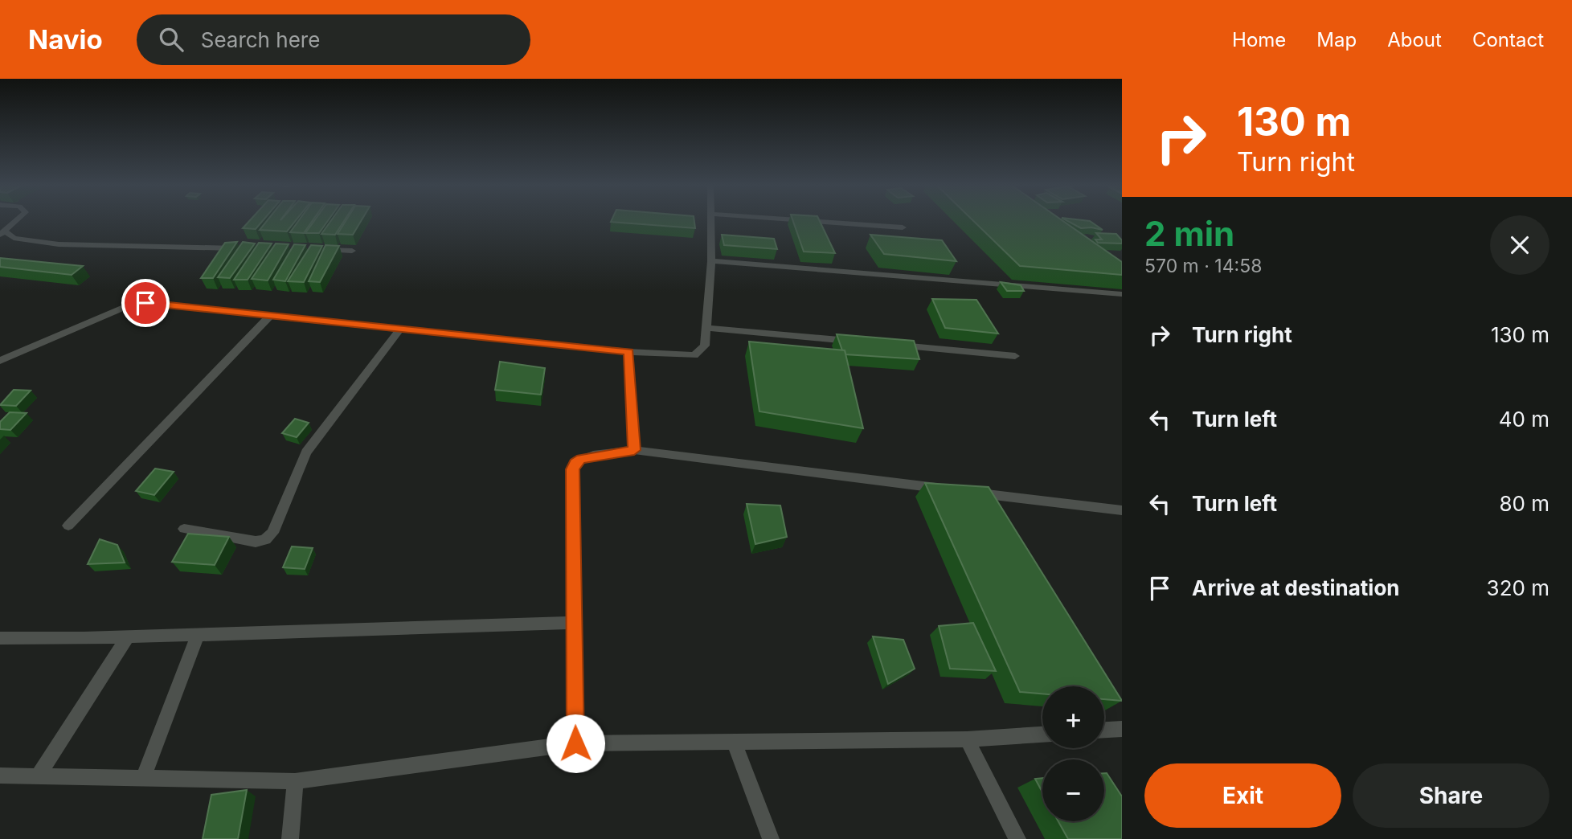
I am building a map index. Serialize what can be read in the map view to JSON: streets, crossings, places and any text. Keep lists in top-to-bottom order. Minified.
{"page":{"header":"Navio","search":"Search here","nav":["Home","Map","About","Contact"],"turn":["130 m","Turn right"],"heading":["2 min","570 m · 14:58"],"list":[{"name":"Turn right","value":"130 m"},{"name":"Turn left","value":"40 m"},{"name":"Turn left","value":"80 m"},{"name":"Arrive at destination","value":"320 m"}],"map_buttons":["+","−"],"buttons":["Exit","Share"]}}
